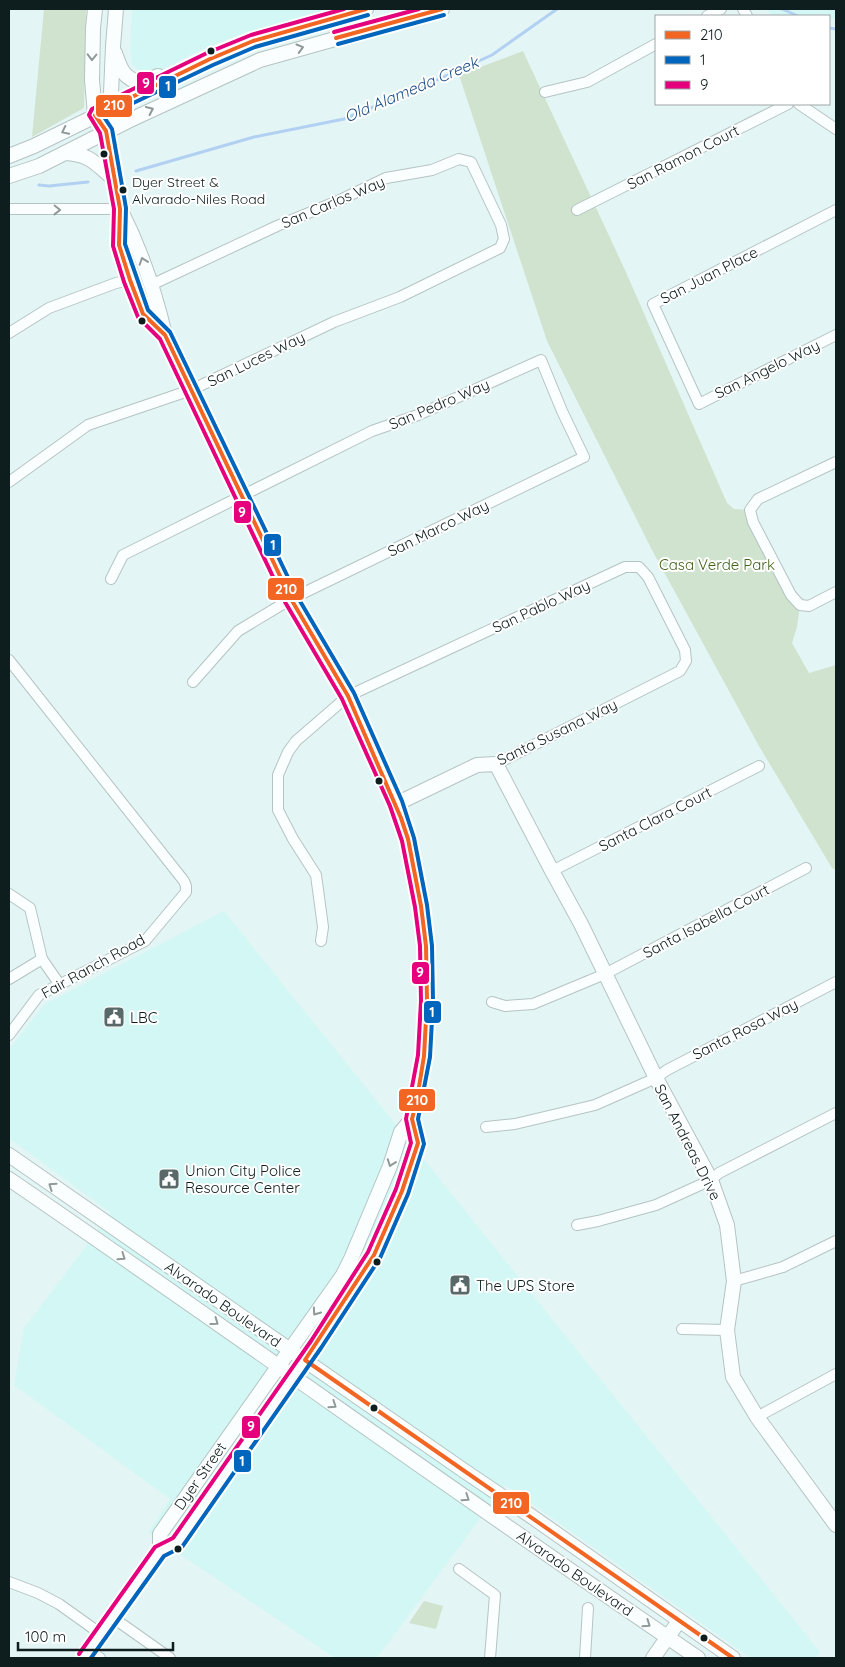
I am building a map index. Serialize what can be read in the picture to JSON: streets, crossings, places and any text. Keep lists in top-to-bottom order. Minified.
{"streets":{"main road":["Santa Susana Way","San Andreas Drive","Alvarado Boulevard","Dyer Street"],"street":["San Ramon Court","San Carlos Way","San Juan Place","San Luces Way","San Angelo Way","San Pedro Way","San Marco Way","San Pablo Way","Santa Clara Court","Santa Isabella Court","Fair Ranch Road","Santa Rosa Way"]},"crossings":[["San Carlos Way","San Luces Way"],["San Carlos Way","Dyer Street"],["San Juan Place","San Angelo Way"],["San Luces Way","Dyer Street"],["San Pedro Way","San Marco Way"],["San Pedro Way","Dyer Street"],["San Marco Way","Dyer Street"],["San Pablo Way","Santa Susana Way"],["San Pablo Way","Dyer Street"],["Santa Susana Way","San Andreas Drive"],["Santa Susana Way","Dyer Street"],["Santa Clara Court","San Andreas Drive"],["Santa Isabella Court","San Andreas Drive"],["Santa Rosa Way","San Andreas Drive"],["Alvarado Boulevard","Dyer Street"]],"water":["Old Alameda Creek"],"parks":["Casa Verde Park"],"places":{"other":["Dyer Street & Alvarado-Niles Road"],"public building":["LBC","Union City Police Resource Center","The UPS Store"]},"lines":["transit line 210","transit line 9","transit line 1"],"legend":["210","1","9"],"scale_bar":"100 m"}
